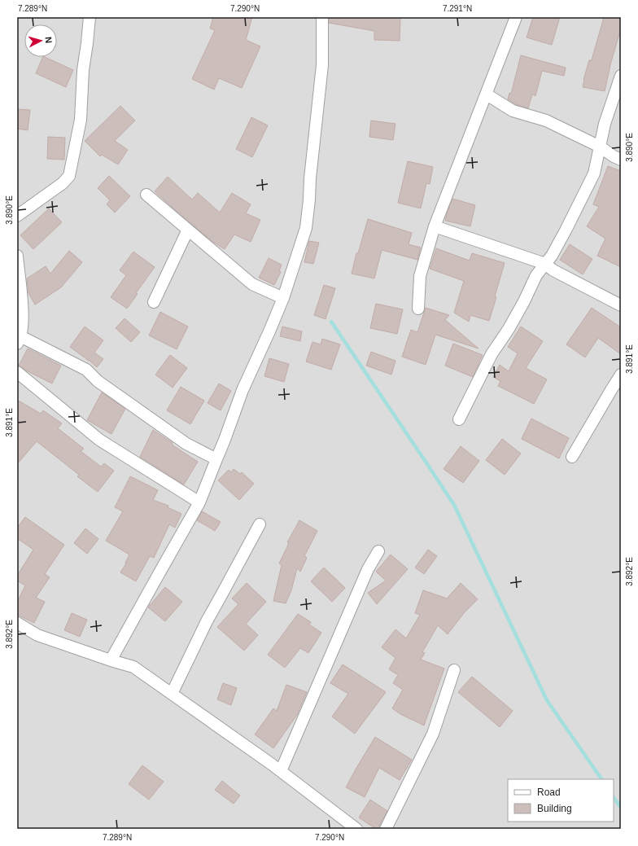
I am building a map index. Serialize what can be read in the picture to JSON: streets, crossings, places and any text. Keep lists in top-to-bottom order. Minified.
{"legend":["Road","Building"],"north":"right","coordinates":["7.289°N","7.290°N","7.291°N","3.890°E","3.891°E","3.892°E"]}
